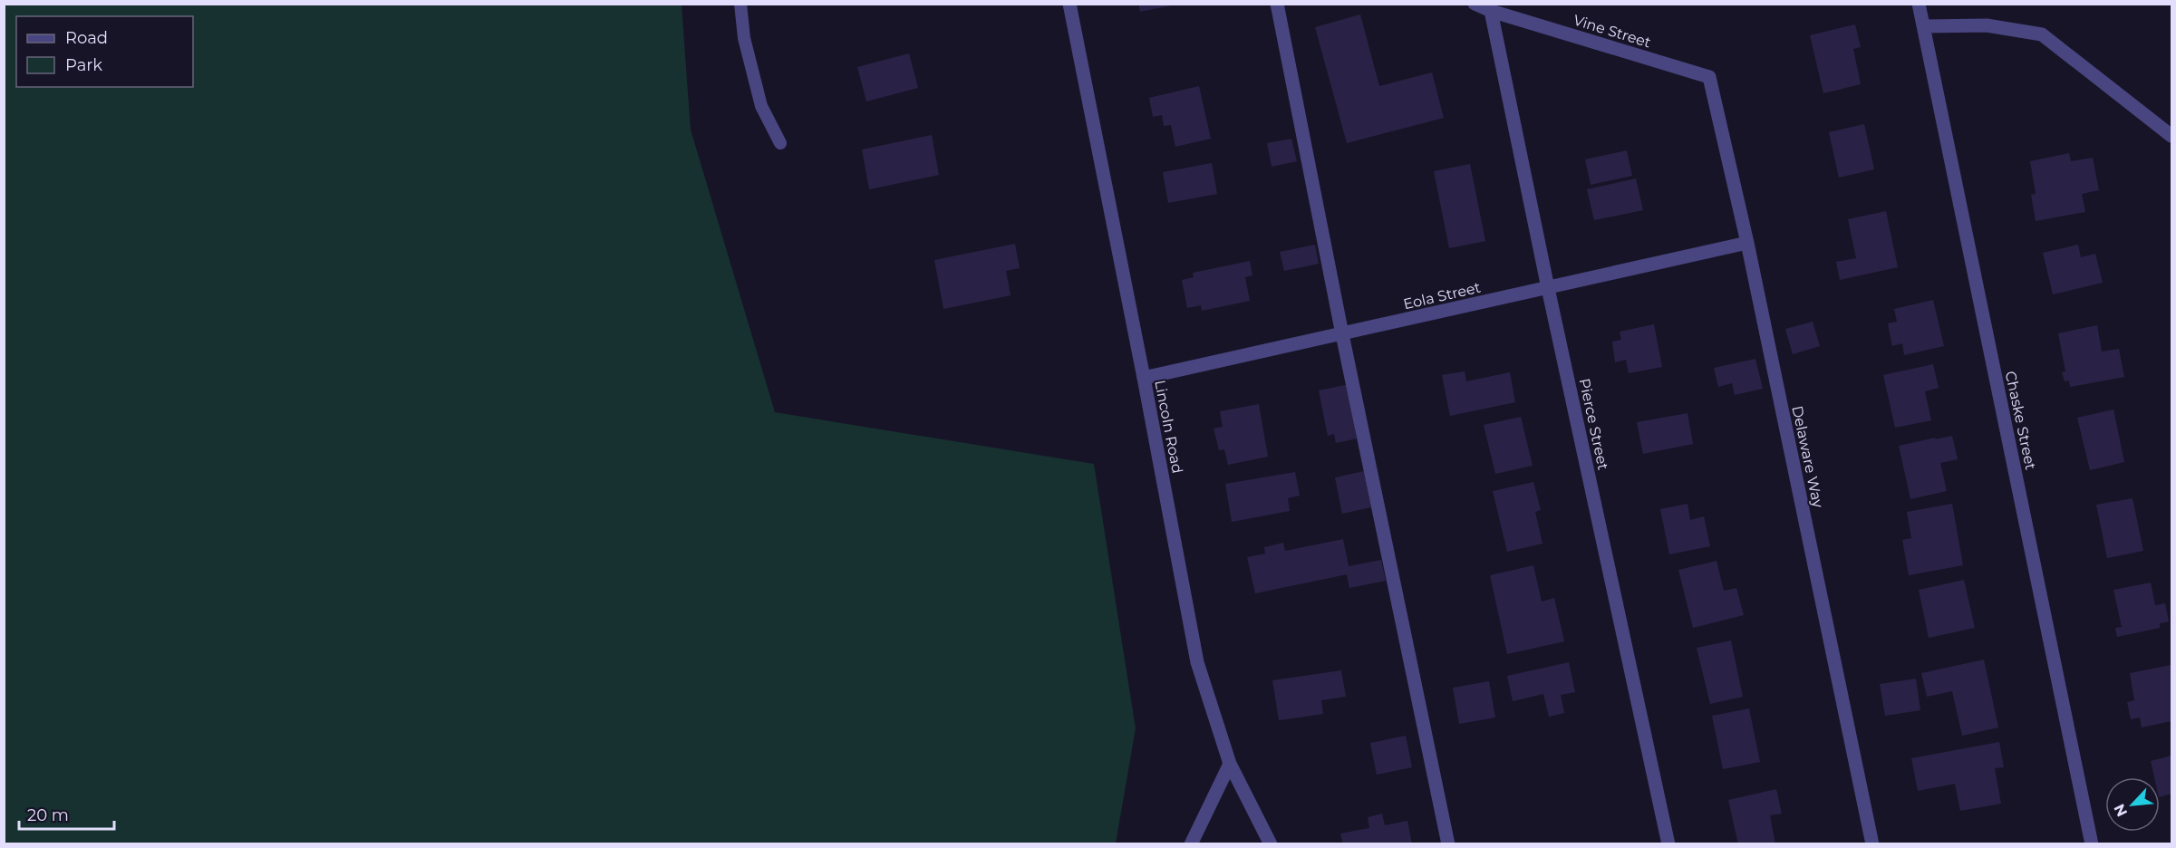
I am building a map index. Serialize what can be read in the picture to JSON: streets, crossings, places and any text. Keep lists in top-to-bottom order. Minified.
{"streets":{"street":["Vine Street","Eola Street","Chaske Street","Pierce Street","Lincoln Road","Delaware Way"]},"crossings":[["Vine Street","Pierce Street"],["Vine Street","Delaware Way"],["Eola Street","Pierce Street"],["Eola Street","Lincoln Road"],["Eola Street","Delaware Way"]],"legend":["Road","Park"],"scale_bar":"20 m","north":"bottom left"}
